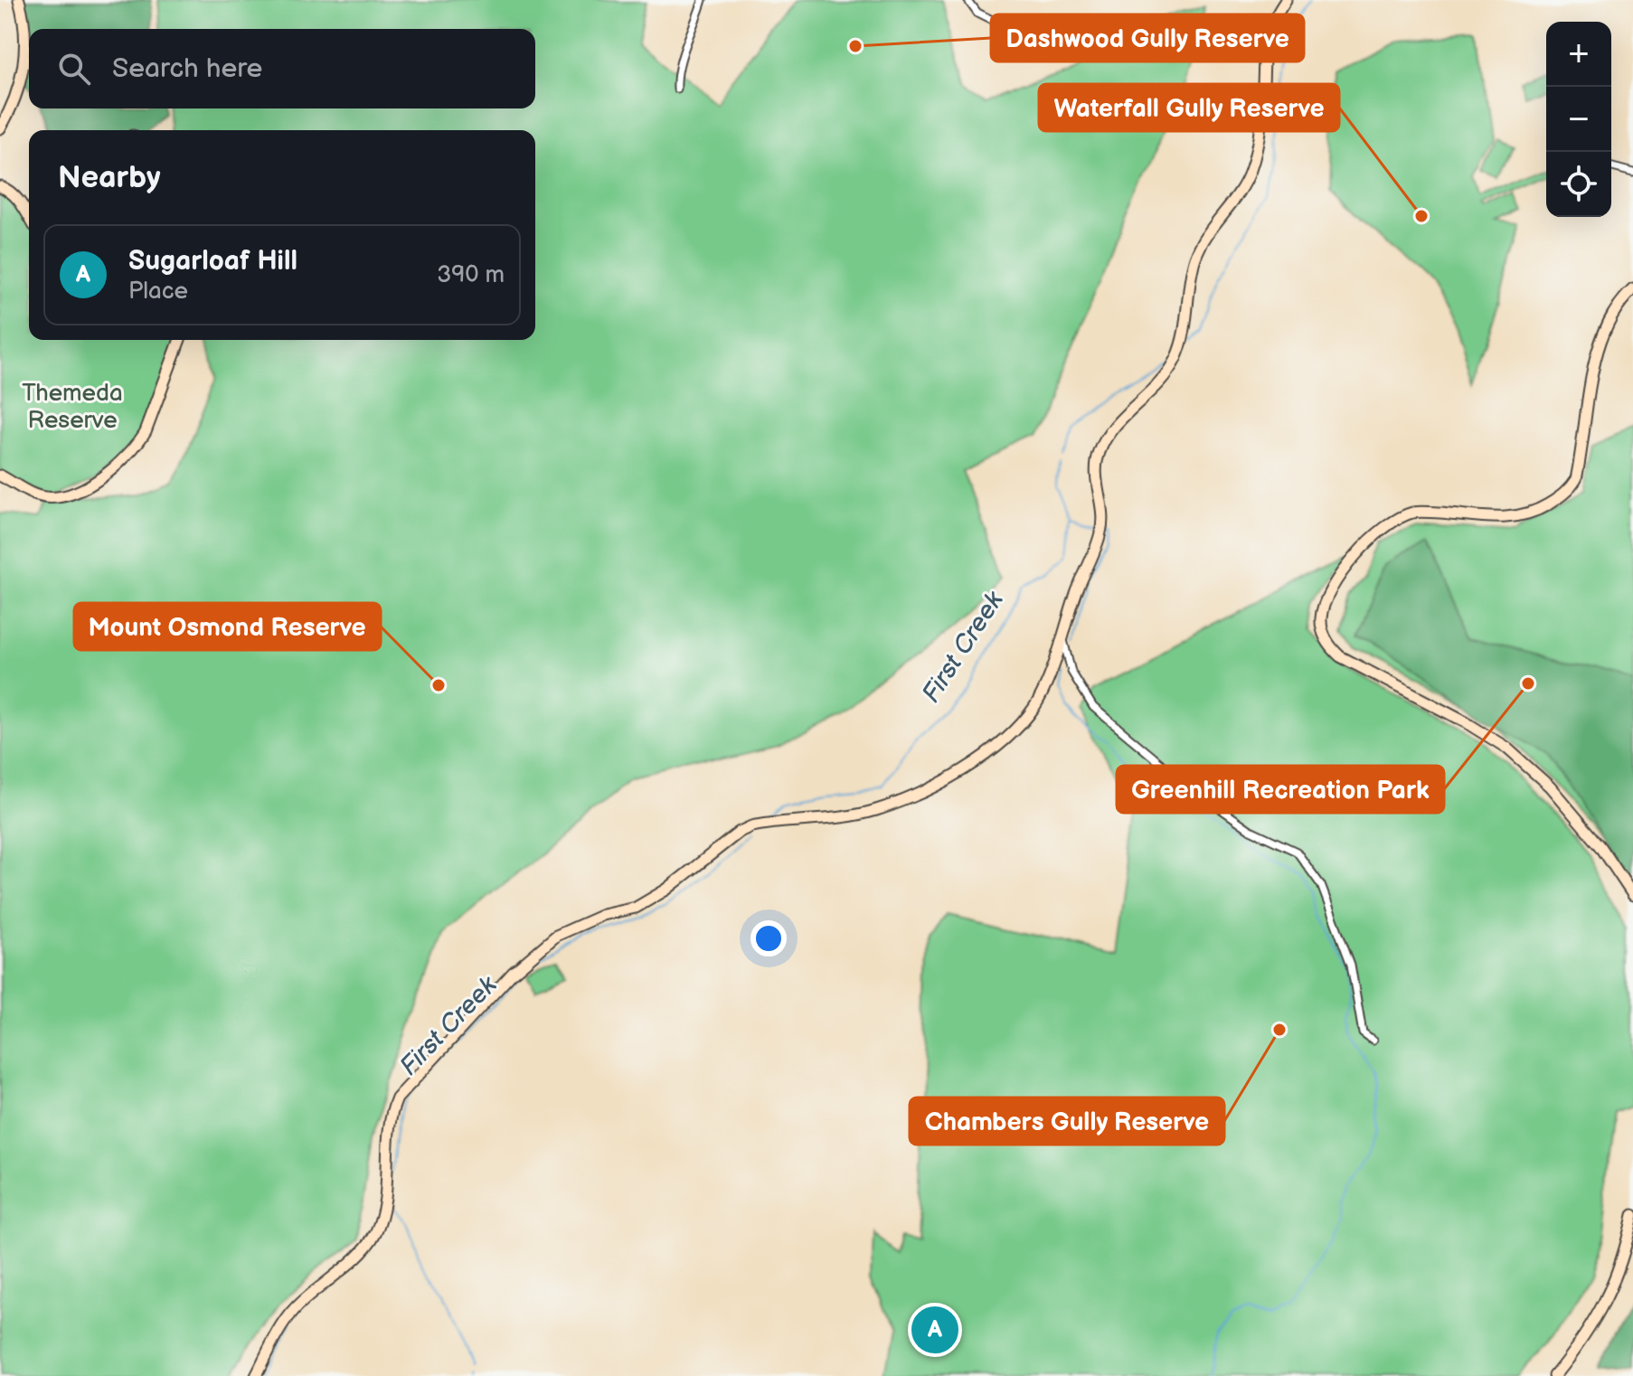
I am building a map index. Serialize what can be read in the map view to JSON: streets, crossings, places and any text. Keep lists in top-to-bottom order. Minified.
{"water":["First Creek"],"parks":["Themeda Reserve"],"places":["Dashwood Gully Reserve","Waterfall Gully Reserve","Greenhill Recreation Park","Mount Osmond Reserve","Chambers Gully Reserve"],"page":{"map_buttons":["+","−"],"search":"Search here","heading":"Nearby","list":[{"mark":"A","name":"Sugarloaf Hill","note":"Place","value":"390 m"}],"pins":"A"}}
